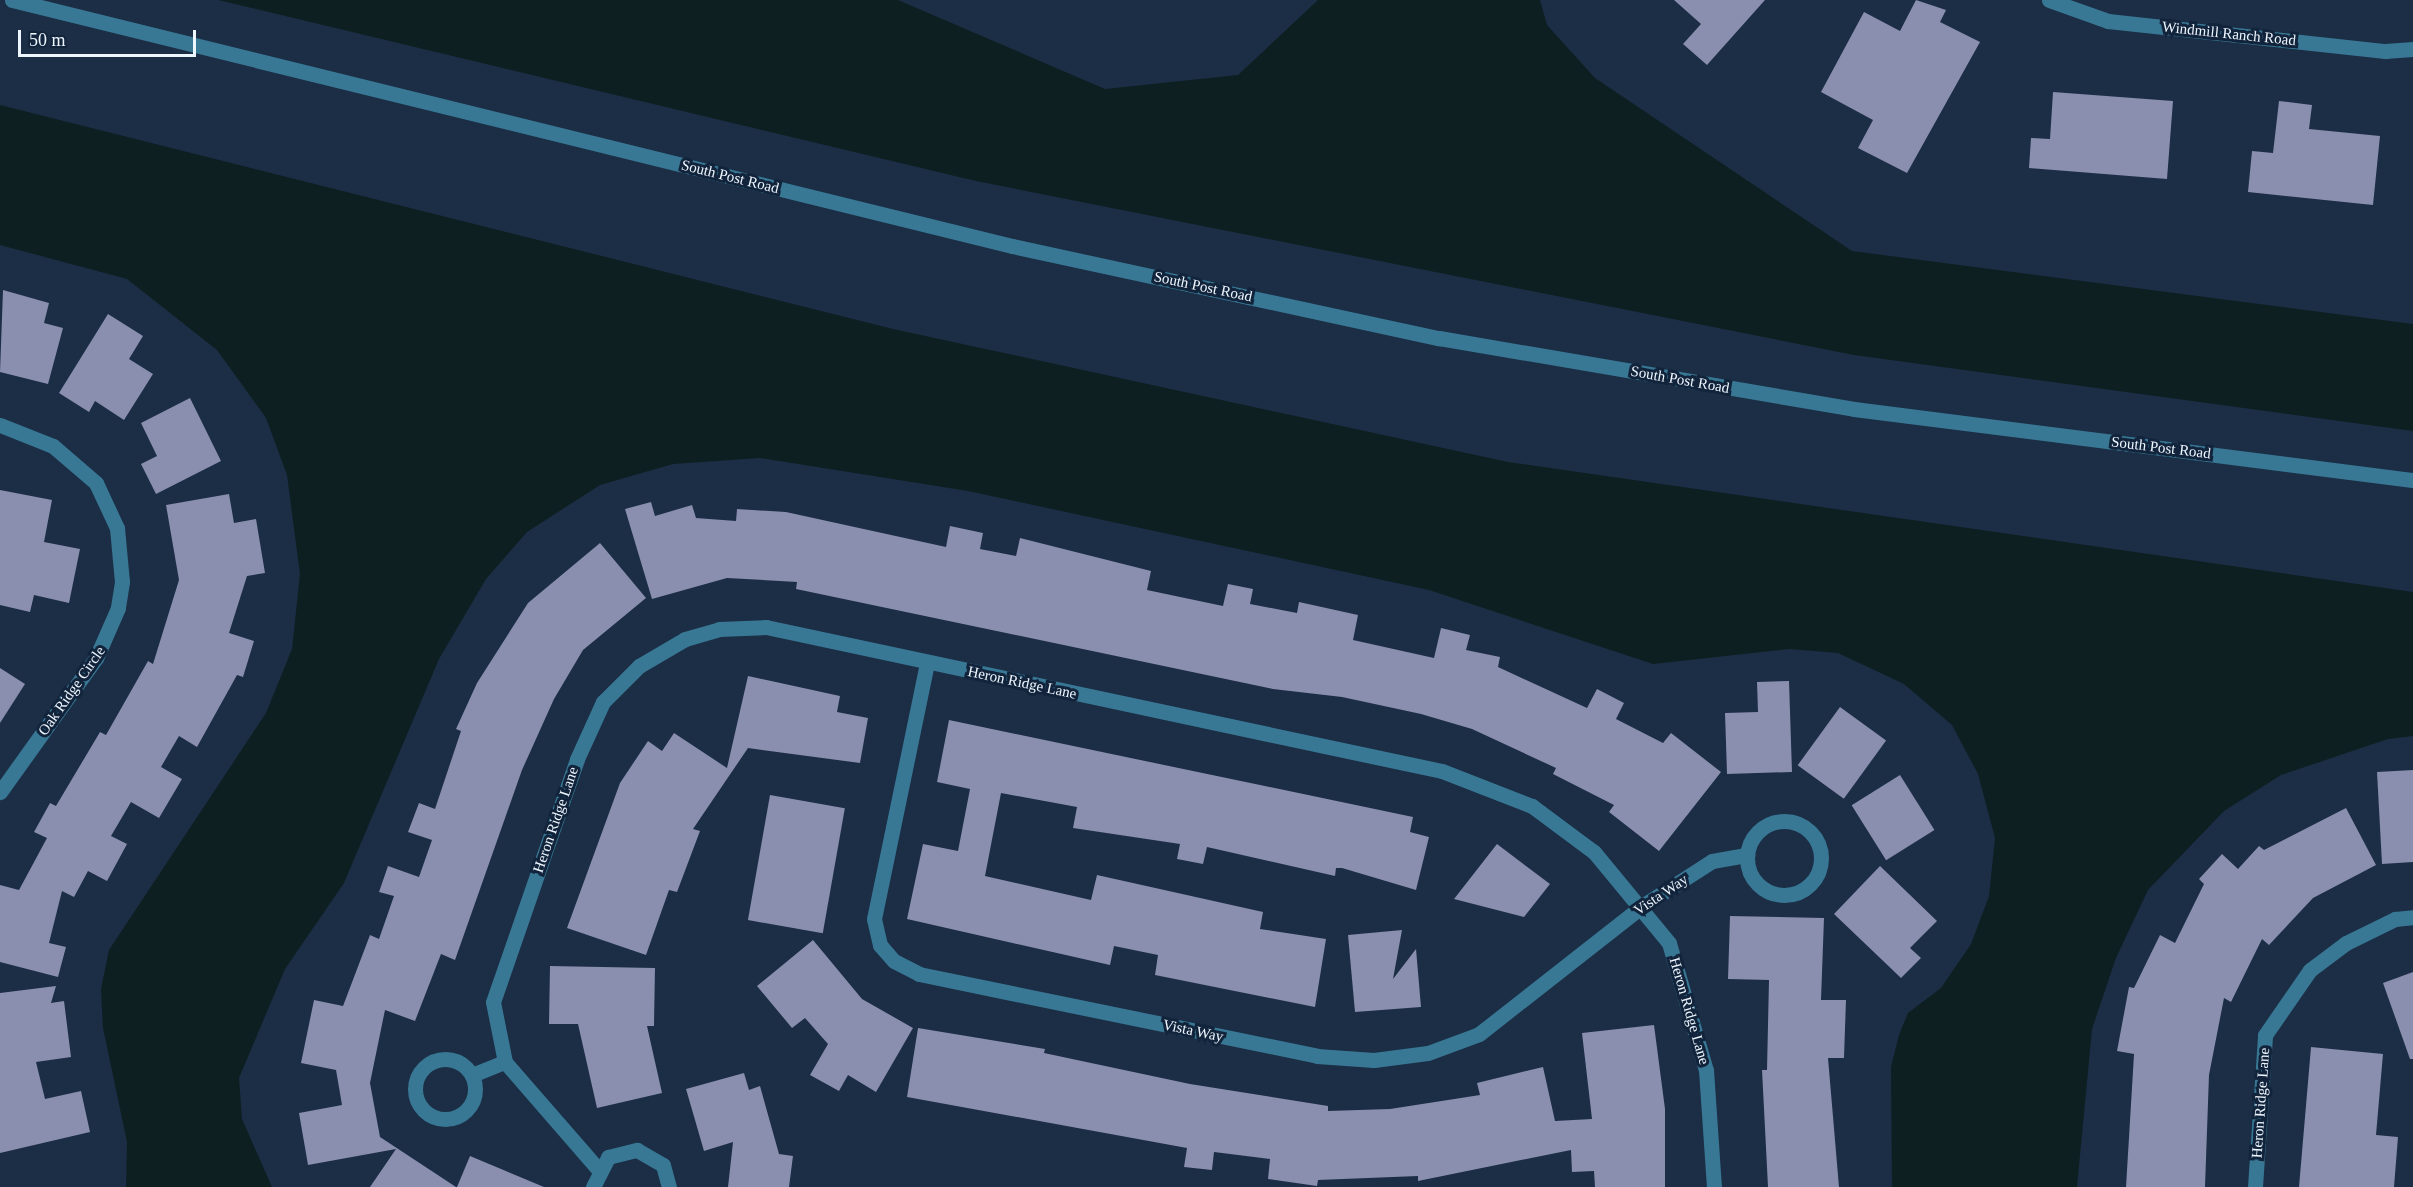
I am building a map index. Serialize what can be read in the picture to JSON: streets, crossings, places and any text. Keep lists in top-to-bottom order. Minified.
{"streets":{"street":["Windmill Ranch Road","South Post Road","Heron Ridge Lane","Oak Ridge Circle","Vista Way"]},"crossings":[["Heron Ridge Lane","Vista Way"]],"scale_bar":"50 m"}
